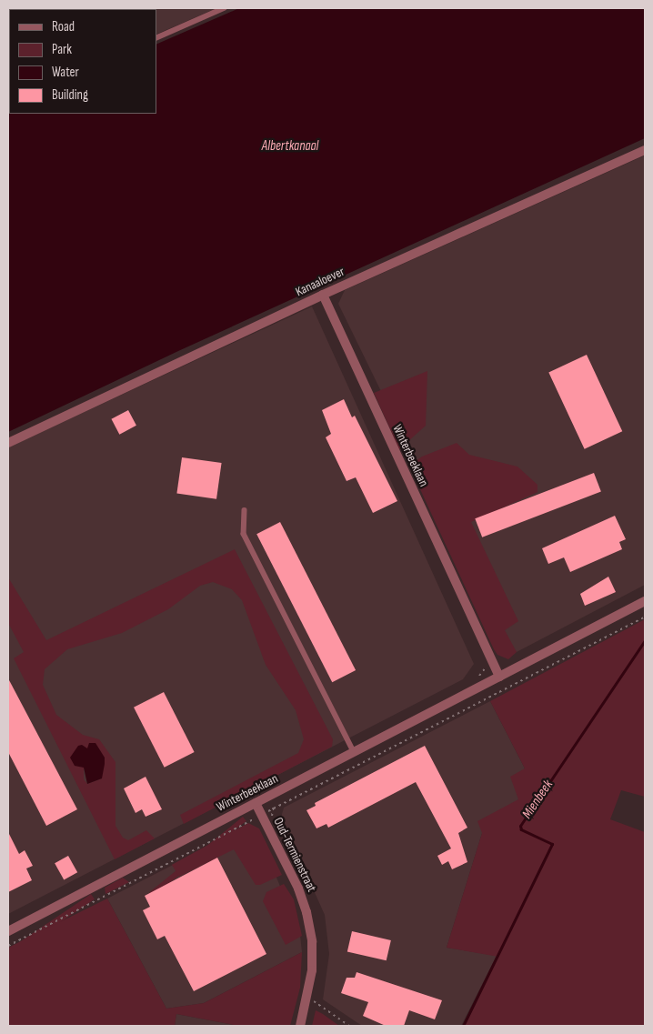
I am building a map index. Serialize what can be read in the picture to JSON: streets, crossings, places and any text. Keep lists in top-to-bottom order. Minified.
{"streets":{"street":["Kanaaloever","Winterbeeklaan","Oud-Termienstraat"]},"crossings":[["Kanaaloever","Winterbeeklaan"],["Winterbeeklaan","Oud-Termienstraat"]],"water":["Albertkanaal","Mienbeek"],"legend":["Road","Park","Water","Building"]}
